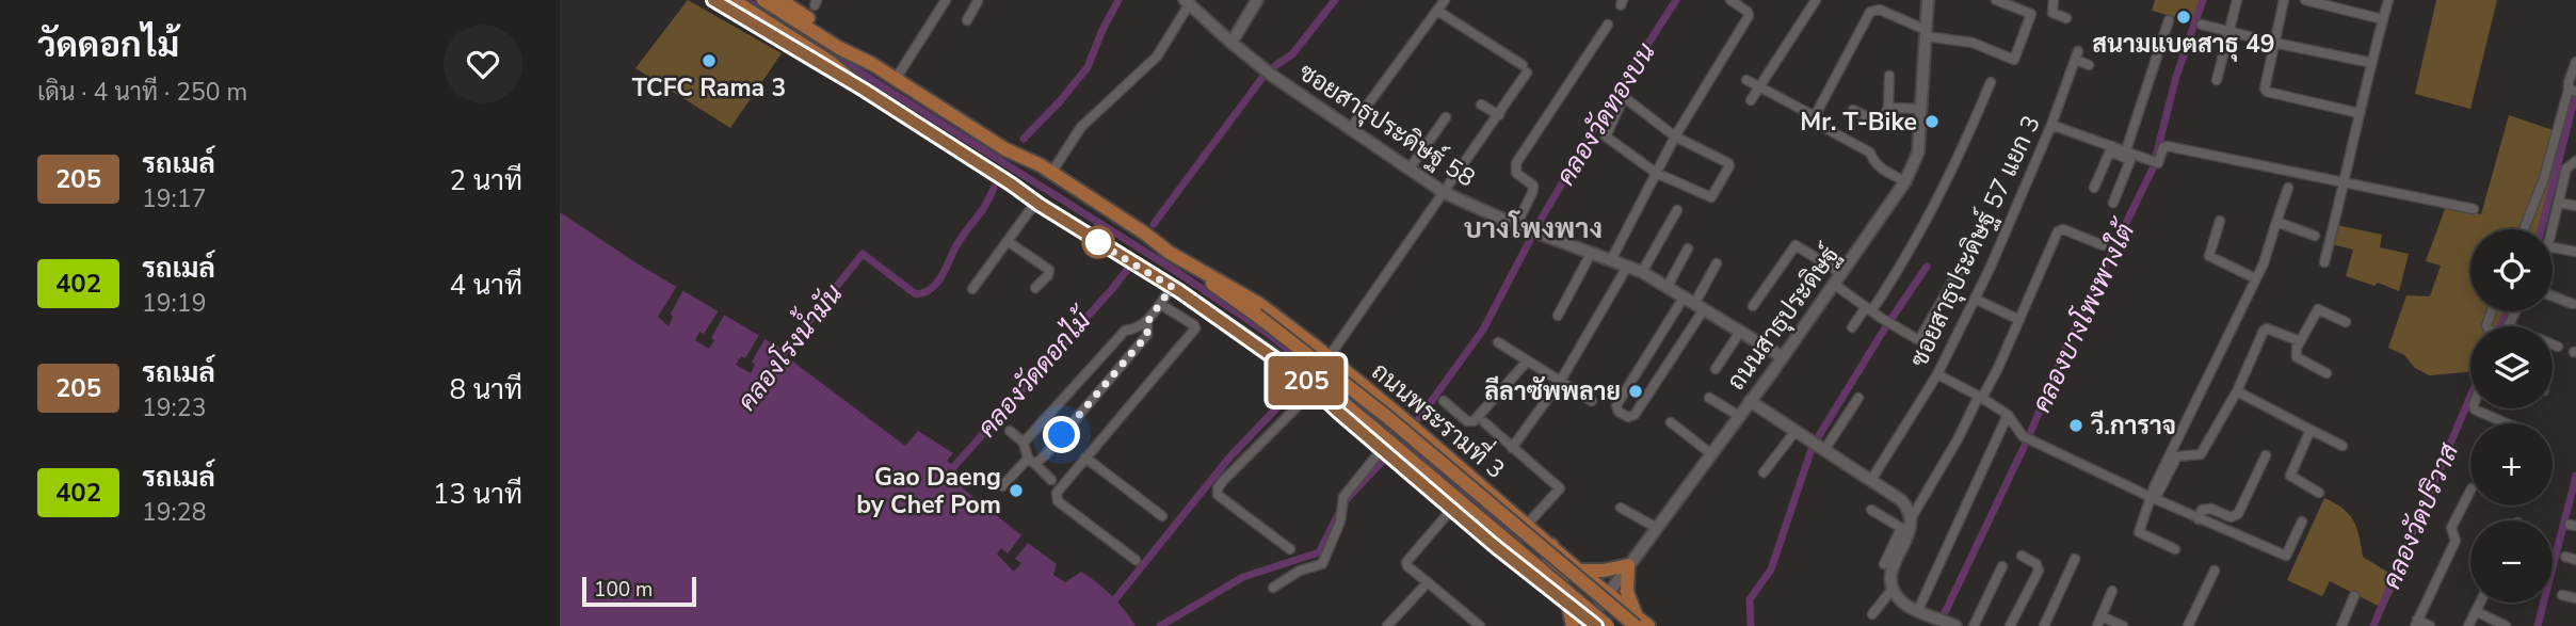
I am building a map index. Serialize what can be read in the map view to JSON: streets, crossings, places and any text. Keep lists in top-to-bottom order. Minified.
{"streets":{"main road":["ถนนพระรามที่ 3"],"street":["ซอยสาธุประดิษฐ์ 58","ซอยสาธุประดิษฐ์ 57 แยก 3","ถนนสาธุประดิษฐ์"]},"crossings":[["ซอยสาธุประดิษฐ์ 58","ถนนสาธุประดิษฐ์"],["ถนนสาธุประดิษฐ์","ถนนพระรามที่ 3"]],"districts":["บางโพงพาง"],"water":["คลองวัดทองบน","คลองบางโพงพางใต้","คลองโรงน้ำมัน","คลองวัดดอกไม้","คลองวัดปริวาส"],"places":["สนามแบตสาธุ 49","TCFC Rama 3","Mr. T-Bike","ลีลาซัพพลาย","วี.การาจ","Gao Daeng by Chef Pom"],"lines":["bus line 205"],"scale_bar":"100 m","page":{"heading":["วัดดอกไม้","เดิน · 4 นาที · 250 m"],"on_map":"205","list":[{"mark":"205","name":"รถเมล์","note":"19:17","value":"2 นาที"},{"mark":"402","name":"รถเมล์","note":"19:19","value":"4 นาที"},{"mark":"205","name":"รถเมล์","note":"19:23","value":"8 นาที"},{"mark":"402","name":"รถเมล์","note":"19:28","value":"13 นาที"}],"map_buttons":["+","−"],"scale":"100 m"}}
